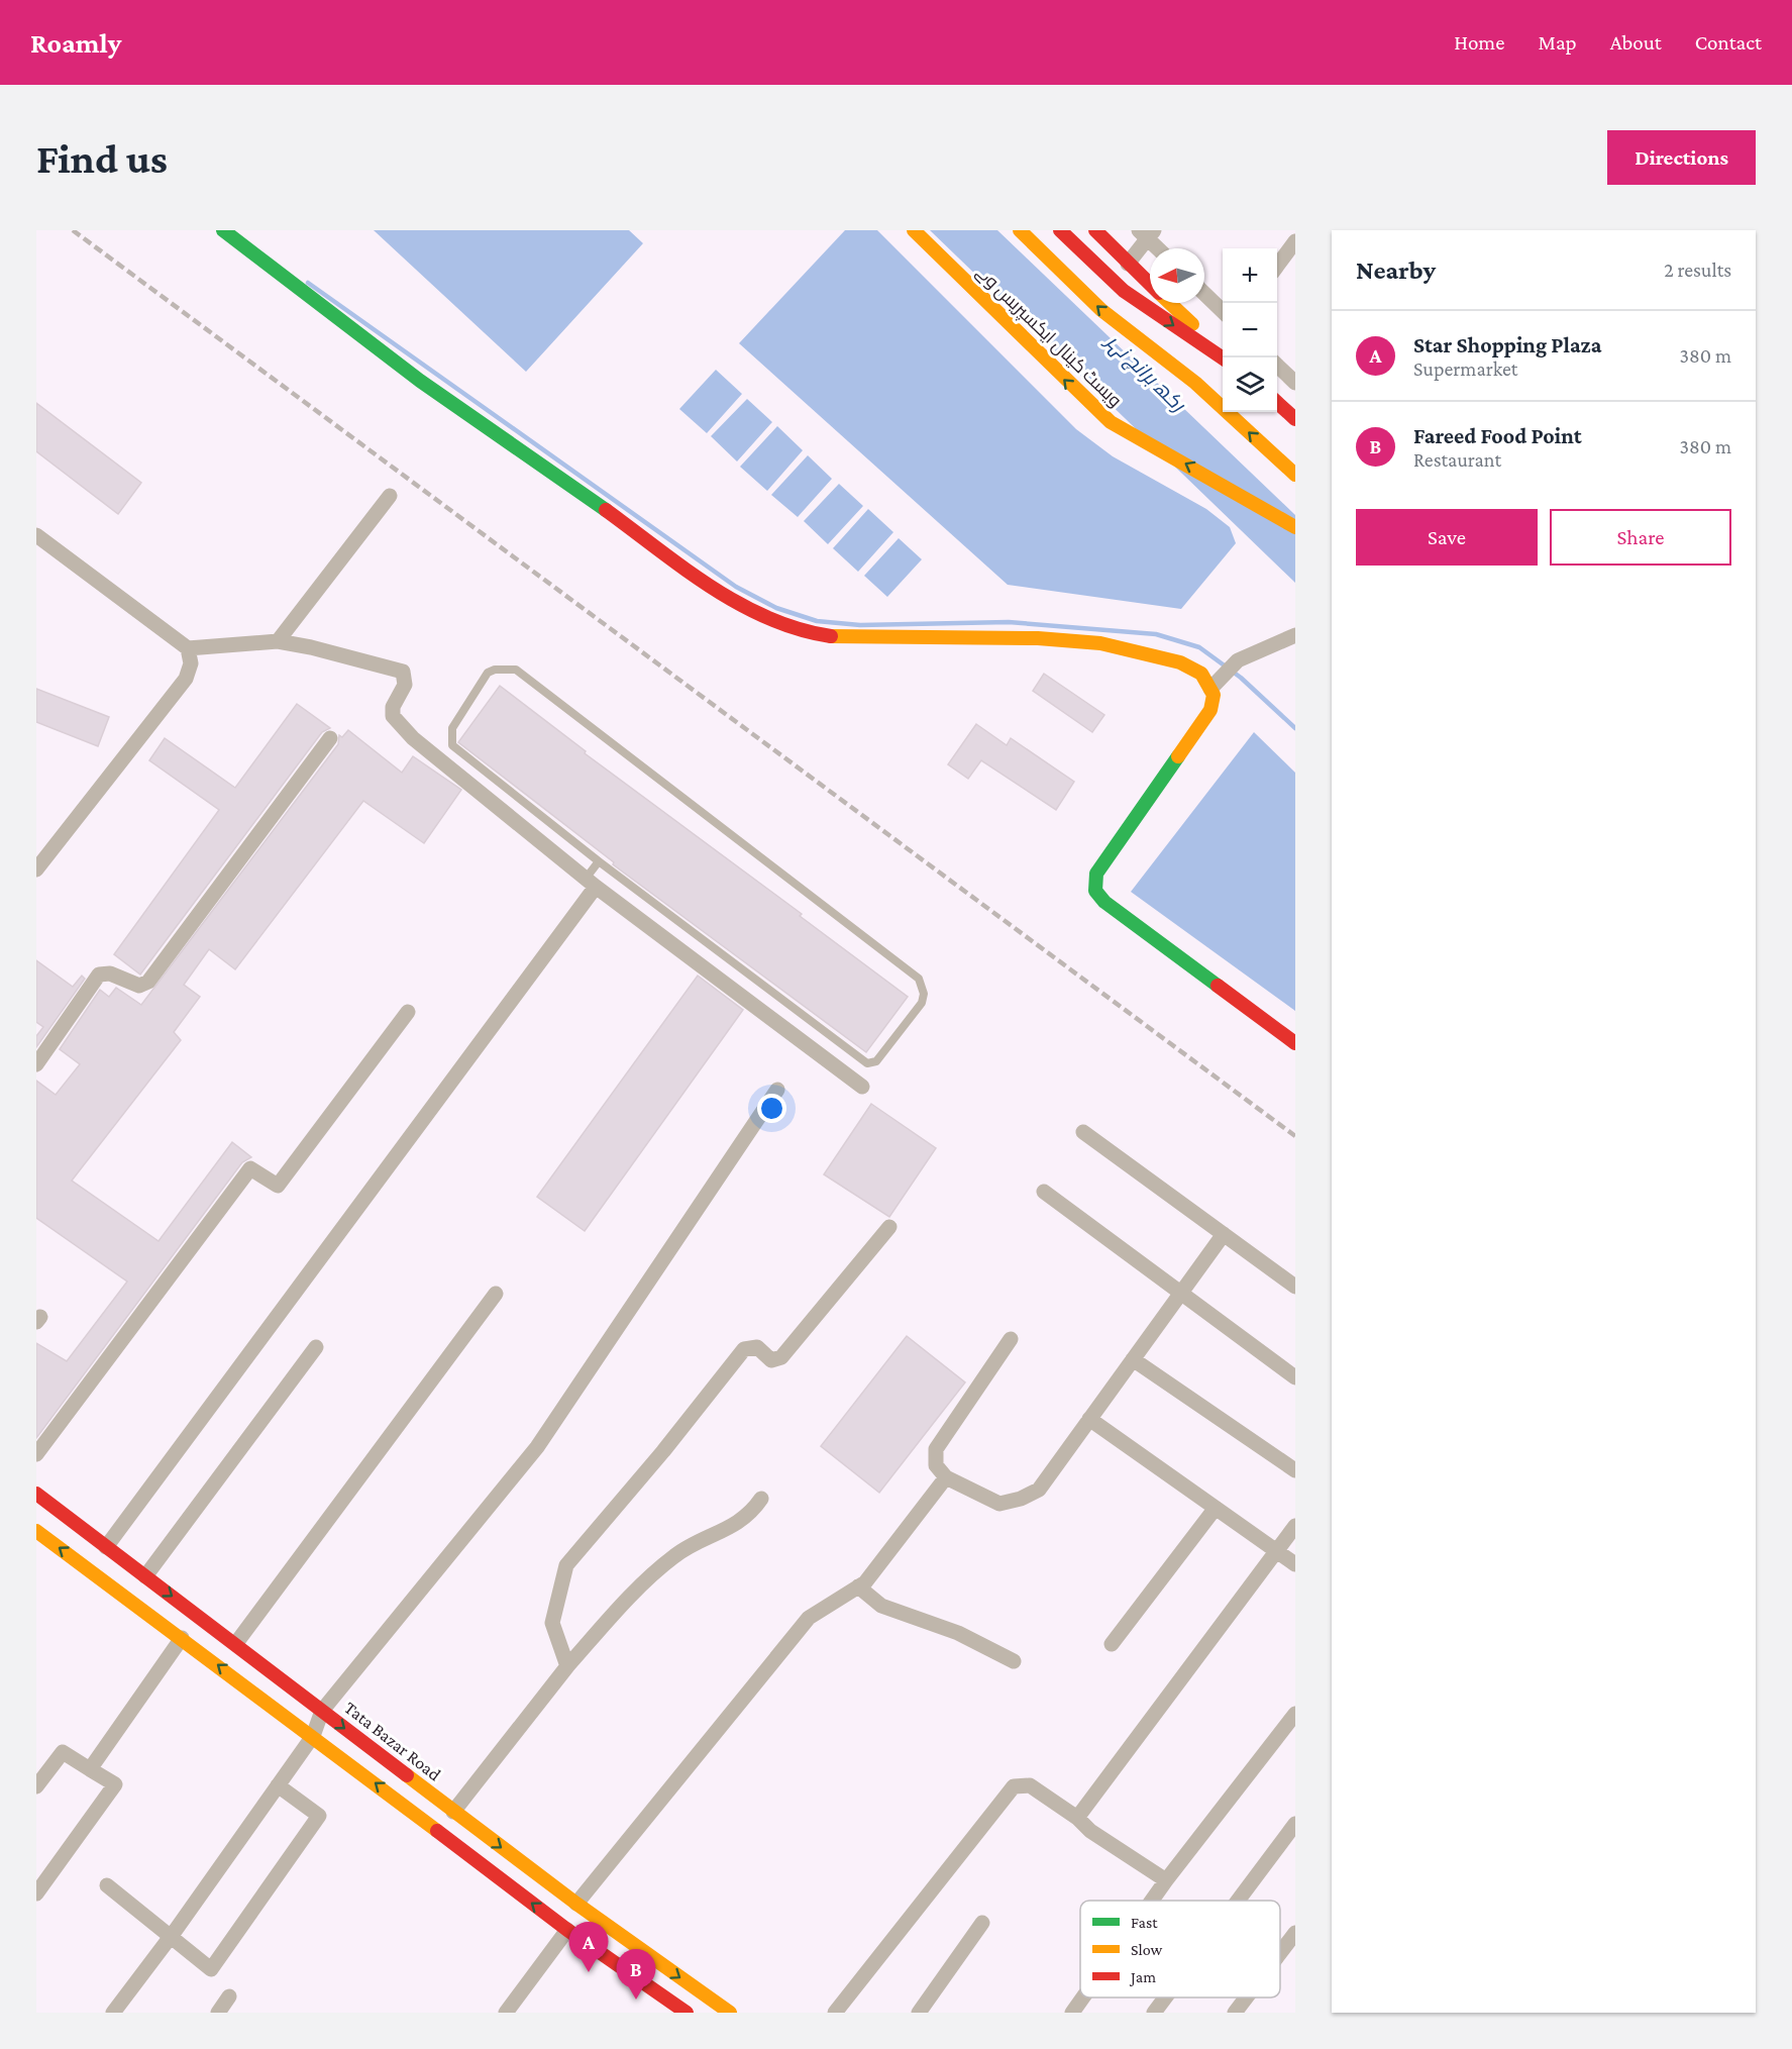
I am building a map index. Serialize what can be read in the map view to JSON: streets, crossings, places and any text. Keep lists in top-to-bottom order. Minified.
{"streets":{"street":["ویسٹ کینال ایکسپریس وے","Tata Bazar Road"]},"water":["رکھ برانچ نہر"],"legend":["Fast","Slow","Jam"],"north":"left","page":{"header":"Roamly","nav":["Home","Map","About","Contact"],"buttons":["Directions",["Save","Share"]],"title":"Find us","heading":["Nearby","2 results"],"map_buttons":["+","−"],"list":[{"mark":"A","name":"Star Shopping Plaza","note":"Supermarket","value":"380 m"},{"mark":"B","name":"Fareed Food Point","note":"Restaurant","value":"380 m"}],"pins":["A","B"]}}
